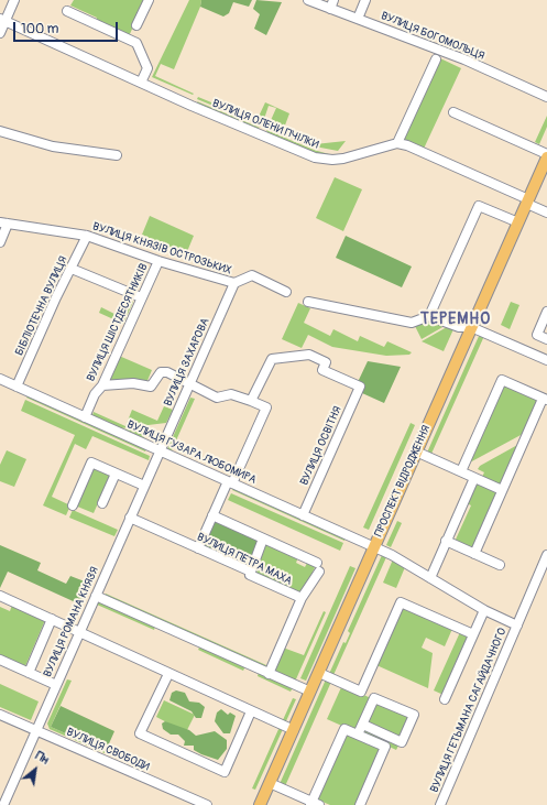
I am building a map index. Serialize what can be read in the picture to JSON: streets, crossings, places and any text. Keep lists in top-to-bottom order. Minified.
{"streets":{"main road":["ПРОСПЕКТ ВІДРОДЖЕННЯ"],"street":["ВУЛИЦЯ БОГОМОЛЬЦЯ","ВУЛИЦЯ ОЛЕНИ ПЧІЛКИ","ВУЛИЦЯ КНЯЗІВ ОСТРОЗЬКИХ","БІБЛІОТЕЧНА ВУЛИЦЯ","ВУЛИЦЯ ШІСТДЕСЯТНИКІВ","ВУЛИЦЯ ЗАХАРОВА","ВУЛИЦЯ ОСВІТНЯ","ВУЛИЦЯ ГУЗАРА ЛЮБОМИРА","ВУЛИЦЯ ПЕТРА МАХА","ВУЛИЦЯ РОМАНА КНЯЗЯ","ВУЛИЦЯ ГЕТЬМАНА САГАЙДАЧНОГО","ВУЛИЦЯ СВОБОДИ"]},"crossings":[["ВУЛИЦЯ КНЯЗІВ ОСТРОЗЬКИХ","БІБЛІОТЕЧНА ВУЛИЦЯ"],["ВУЛИЦЯ КНЯЗІВ ОСТРОЗЬКИХ","ВУЛИЦЯ ШІСТДЕСЯТНИКІВ"],["ВУЛИЦЯ КНЯЗІВ ОСТРОЗЬКИХ","ВУЛИЦЯ ЗАХАРОВА"],["БІБЛІОТЕЧНА ВУЛИЦЯ","ВУЛИЦЯ ГУЗАРА ЛЮБОМИРА"],["ВУЛИЦЯ ШІСТДЕСЯТНИКІВ","ВУЛИЦЯ ГУЗАРА ЛЮБОМИРА"],["ВУЛИЦЯ ЗАХАРОВА","ВУЛИЦЯ ГУЗАРА ЛЮБОМИРА"],["ВУЛИЦЯ ЗАХАРОВА","ВУЛИЦЯ РОМАНА КНЯЗЯ"],["ВУЛИЦЯ ОСВІТНЯ","ВУЛИЦЯ ГУЗАРА ЛЮБОМИРА"],["ВУЛИЦЯ ГУЗАРА ЛЮБОМИРА","ПРОСПЕКТ ВІДРОДЖЕННЯ"],["ВУЛИЦЯ ГУЗАРА ЛЮБОМИРА","ВУЛИЦЯ РОМАНА КНЯЗЯ"],["ВУЛИЦЯ ГУЗАРА ЛЮБОМИРА","ВУЛИЦЯ ГЕТЬМАНА САГАЙДАЧНОГО"],["ПРОСПЕКТ ВІДРОДЖЕННЯ","ВУЛИЦЯ ГЕТЬМАНА САГАЙДАЧНОГО"],["ВУЛИЦЯ ПЕТРА МАХА","ВУЛИЦЯ РОМАНА КНЯЗЯ"],["ВУЛИЦЯ РОМАНА КНЯЗЯ","ВУЛИЦЯ СВОБОДИ"]],"districts":["ТЕРЕМНО"],"scale_bar":"100 m","north":"top right"}
